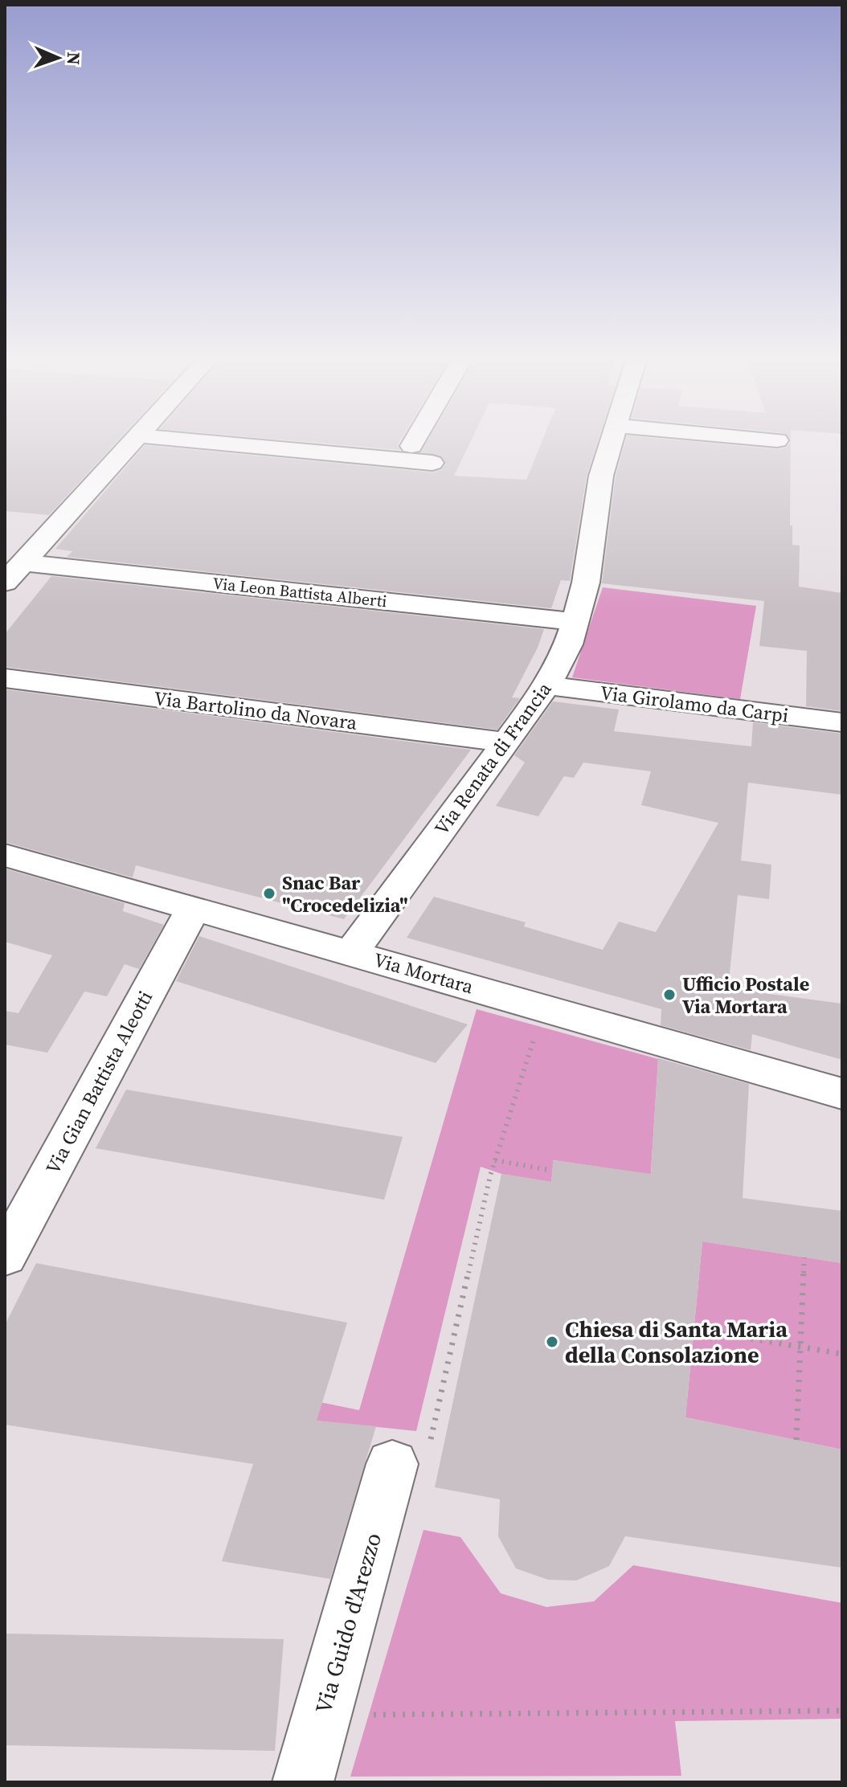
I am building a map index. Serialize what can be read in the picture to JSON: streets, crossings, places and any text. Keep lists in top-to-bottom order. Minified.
{"streets":{"street":["Via Leon Battista Alberti","Via Girolamo da Carpi","Via Bartolino da Novara","Via Renata di Francia","Via Mortara","Via Gian Battista Aleotti","Via Guido d'Arezzo"]},"crossings":[["Via Leon Battista Alberti","Via Renata di Francia"],["Via Girolamo da Carpi","Via Renata di Francia"],["Via Bartolino da Novara","Via Renata di Francia"],["Via Renata di Francia","Via Mortara"],["Via Mortara","Via Gian Battista Aleotti"]],"places":["Snac Bar \"Crocedelizia\"","Ufficio Postale Via Mortara","Chiesa di Santa Maria della Consolazione"],"north":"right"}
